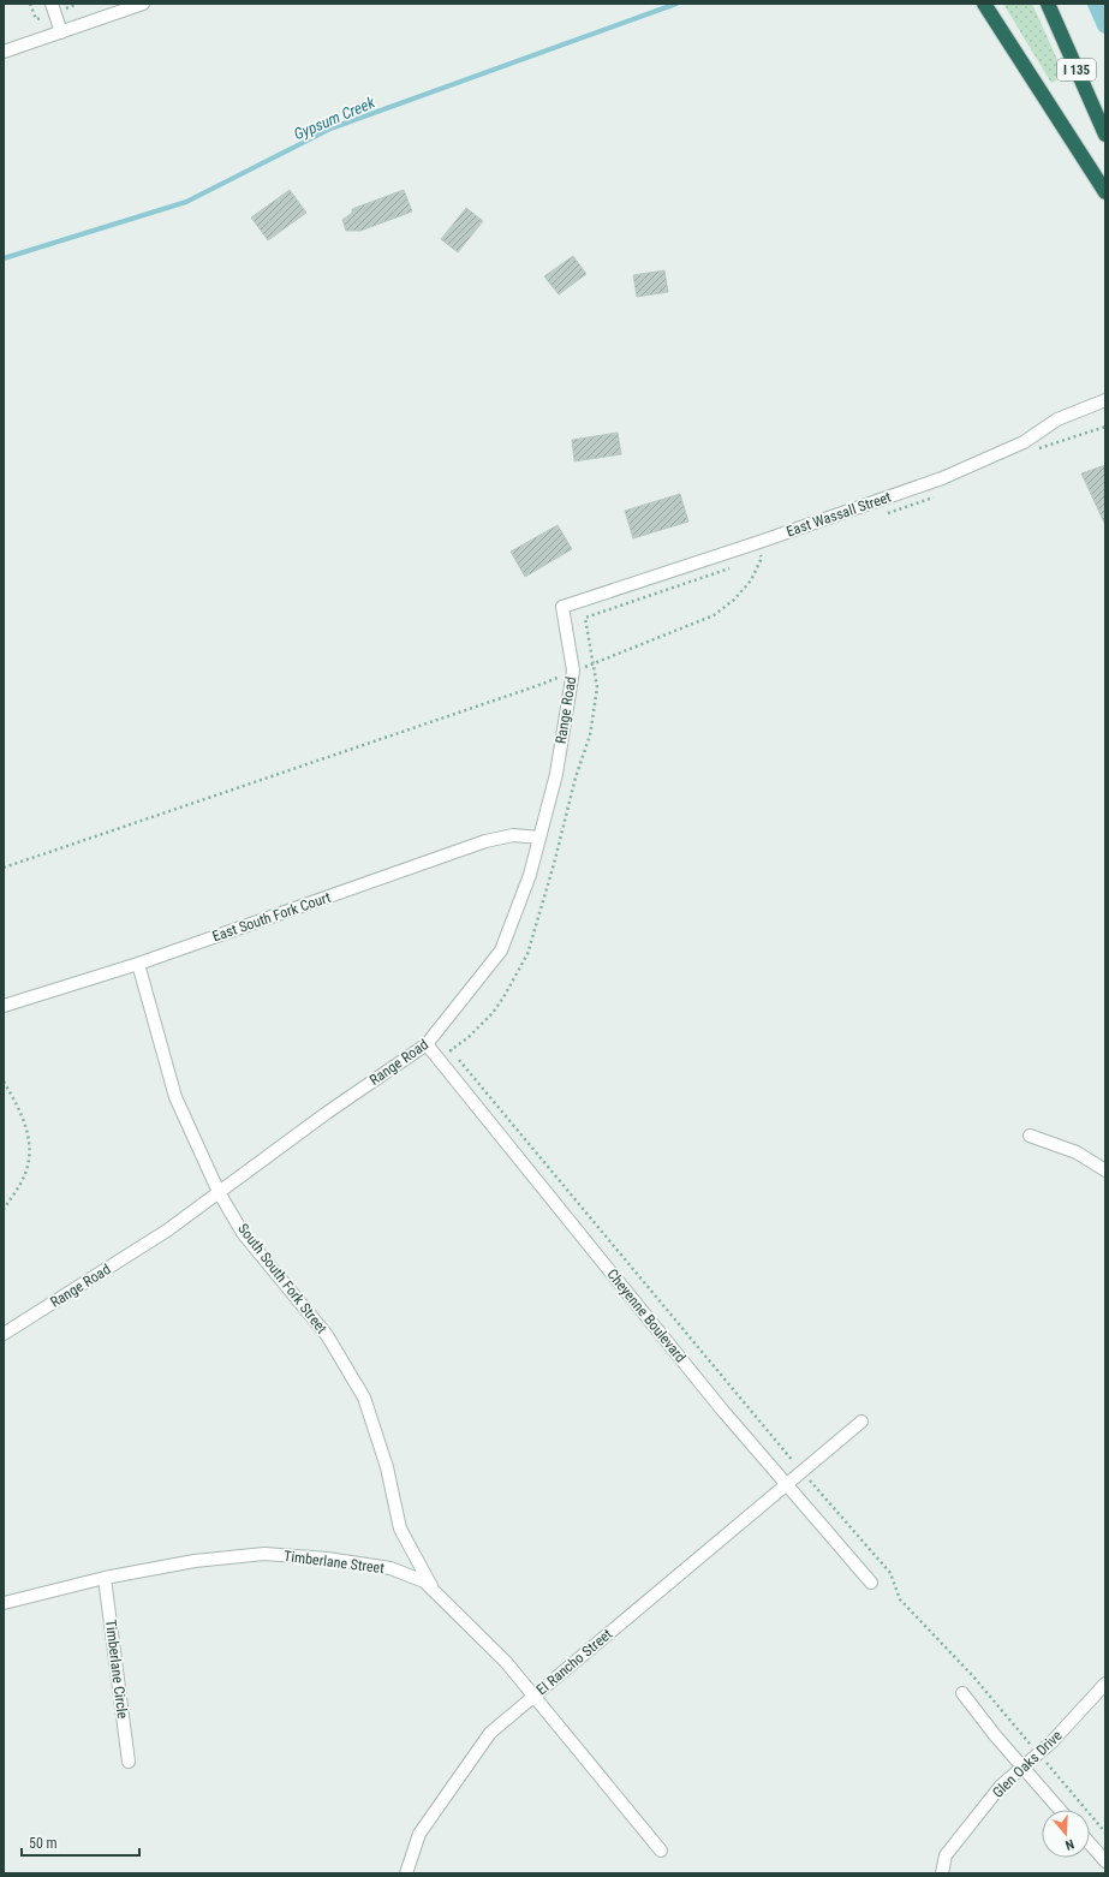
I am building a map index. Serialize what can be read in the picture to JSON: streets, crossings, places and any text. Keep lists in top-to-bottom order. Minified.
{"streets":{"highway":["I 135"],"street":["East Wassall Street","Range Road","East South Fork Court","South South Fork Street","Cheyenne Boulevard","Timberlane Street","El Rancho Street","Timberlane Circle","Glen Oaks Drive"]},"crossings":[["East Wassall Street","Range Road"],["Range Road","East South Fork Court"],["Range Road","South South Fork Street"],["Range Road","Cheyenne Boulevard"],["East South Fork Court","South South Fork Street"],["South South Fork Street","Timberlane Street"],["Cheyenne Boulevard","El Rancho Street"],["Timberlane Street","El Rancho Street"],["Timberlane Street","Timberlane Circle"]],"water":["Gypsum Creek"],"scale_bar":"50 m","north":"bottom"}
